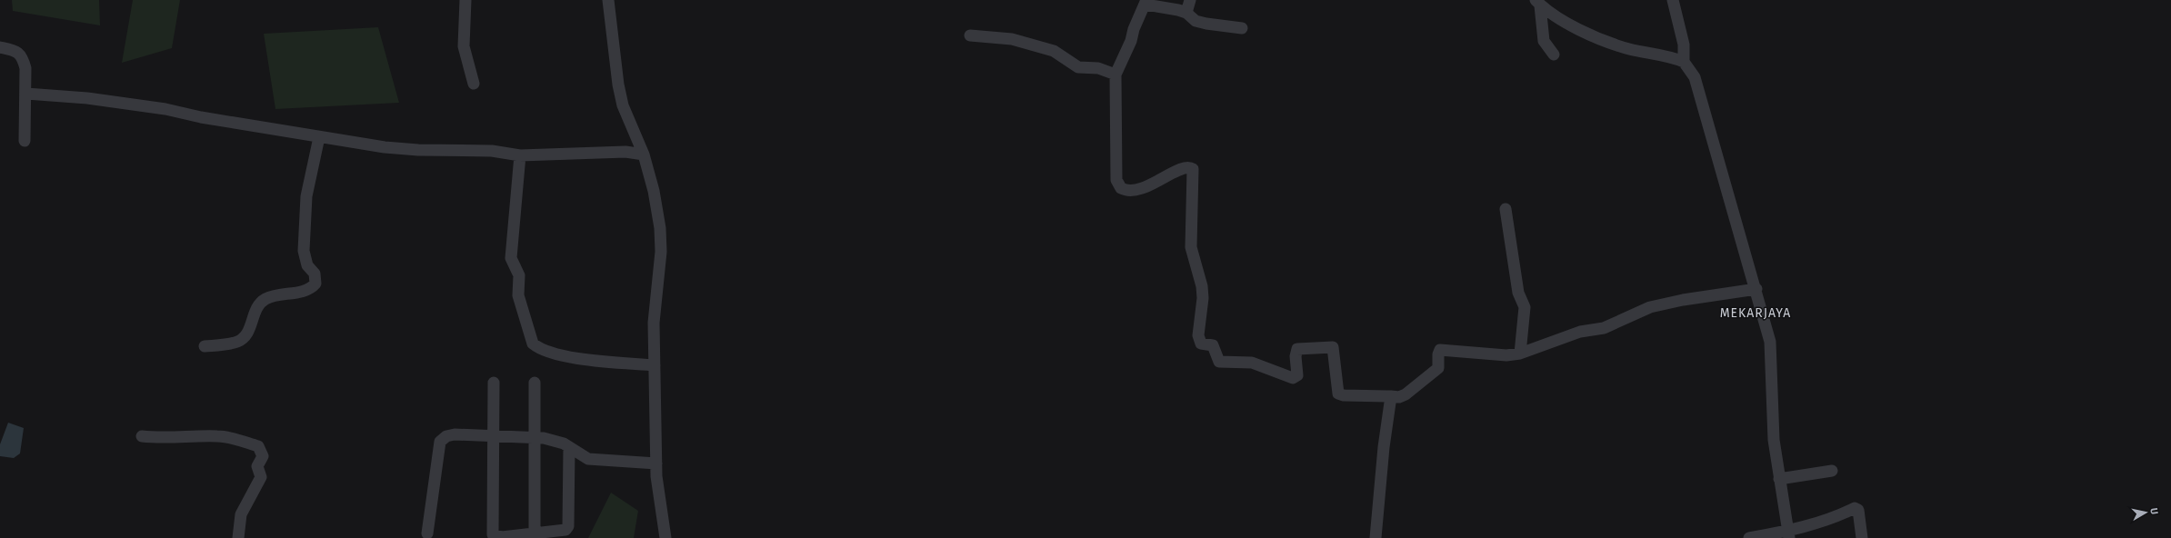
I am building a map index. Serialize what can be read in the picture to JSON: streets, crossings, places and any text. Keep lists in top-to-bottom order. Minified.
{"districts":["MEKARJAYA"],"north":"right"}
